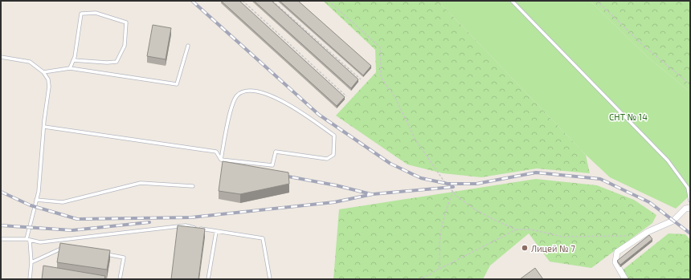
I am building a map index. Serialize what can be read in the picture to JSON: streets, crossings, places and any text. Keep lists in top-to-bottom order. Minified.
{"parks":["СНТ № 14"],"places":["Лицей № 7"]}
